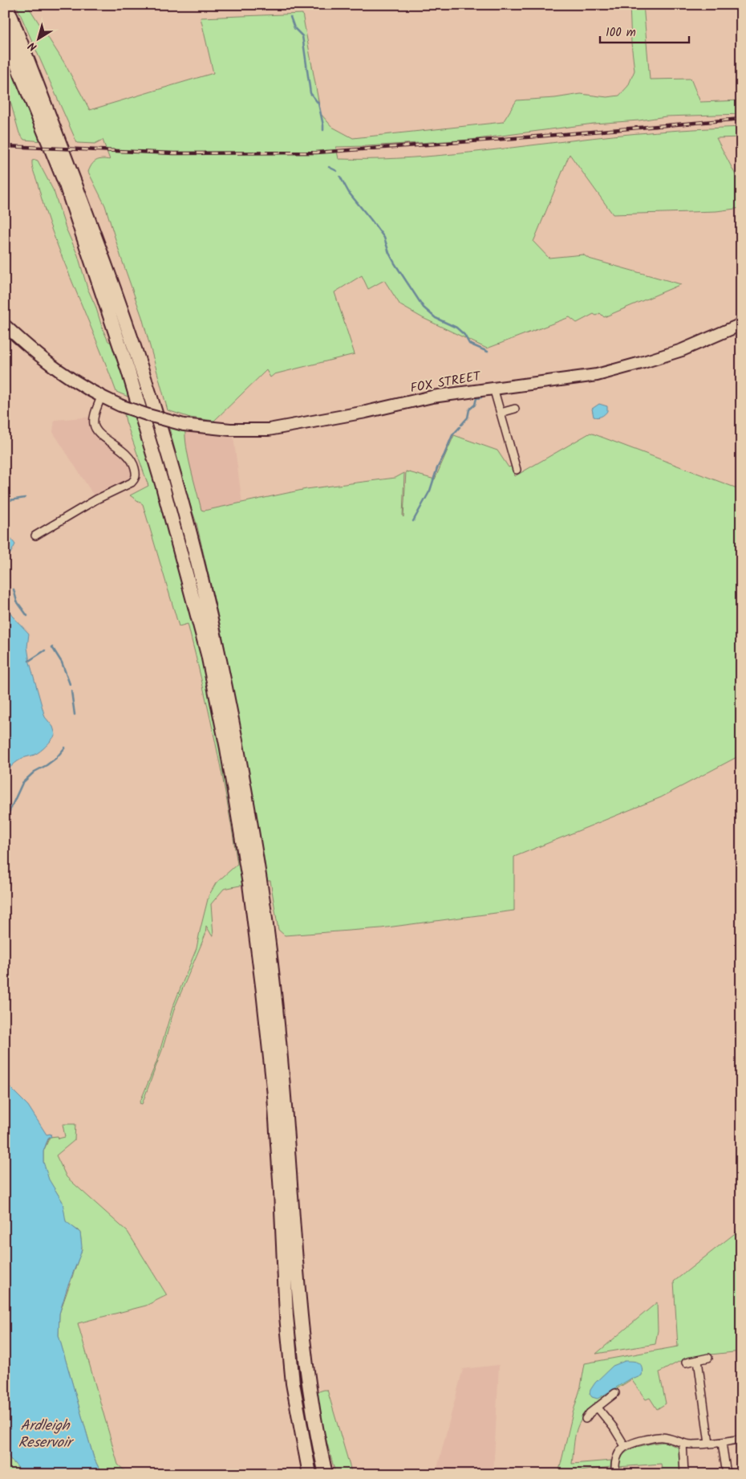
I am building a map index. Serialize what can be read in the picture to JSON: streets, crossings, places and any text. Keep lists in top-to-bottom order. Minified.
{"streets":{"main road":["FOX STREET"]},"water":["Ardleigh Reservoir"],"scale_bar":"100 m","north":"bottom left"}
